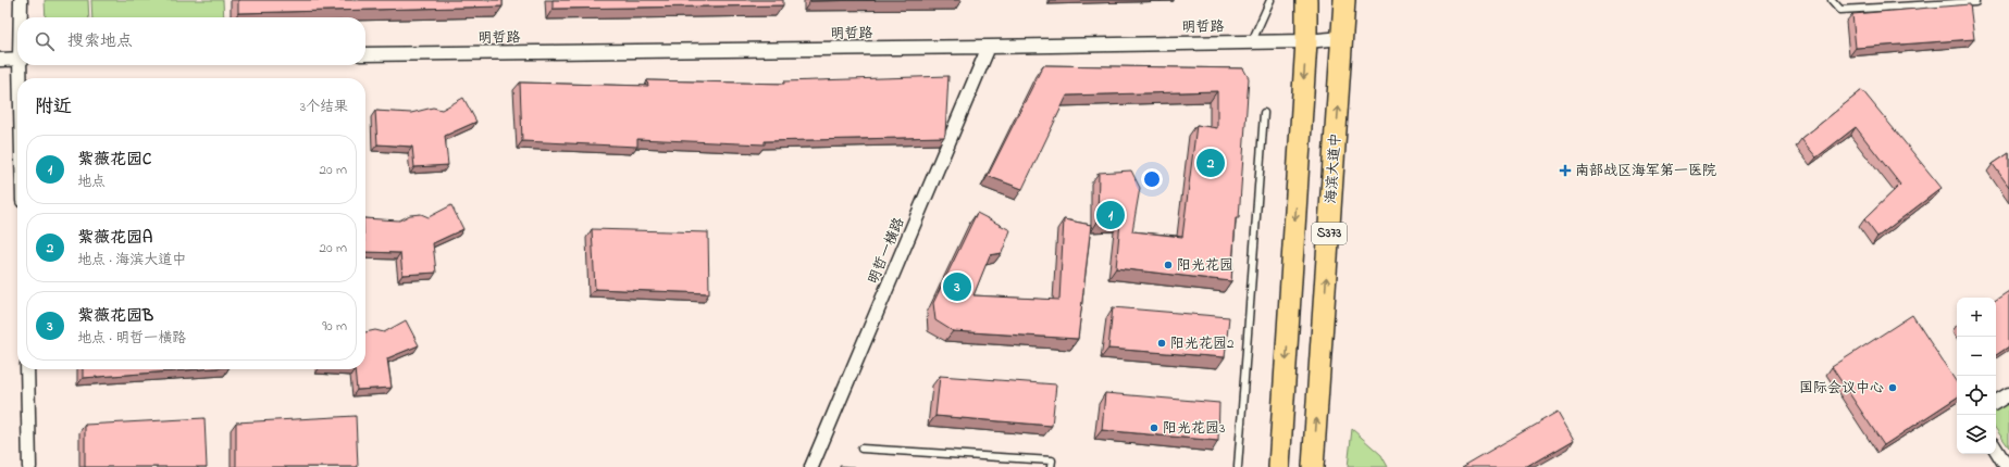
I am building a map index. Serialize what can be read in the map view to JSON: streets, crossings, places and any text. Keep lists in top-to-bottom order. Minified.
{"streets":{"main road":["海滨大道中","S373"],"street":["明哲路","明哲一横路"]},"crossings":[["明哲路","海滨大道中"],["明哲路","S373"],["明哲路","明哲一横路"]],"places":{"health":["南部战区海军第一医院"],"other":["阳光花园","阳光花园2","国际会议中心","阳光花园3"]},"page":{"search":"搜索地点","heading":["附近","3个结果"],"list":[{"mark":"1","name":"紫薇花园C","note":"地点","value":"20 m"},{"mark":"2","name":"紫薇花园A","note":"地点 · 海滨大道中","value":"20 m"},{"mark":"3","name":"紫薇花园B","note":"地点 · 明哲一横路","value":"90 m"}],"pins":["2","1","3"],"map_buttons":["+","−"]}}
